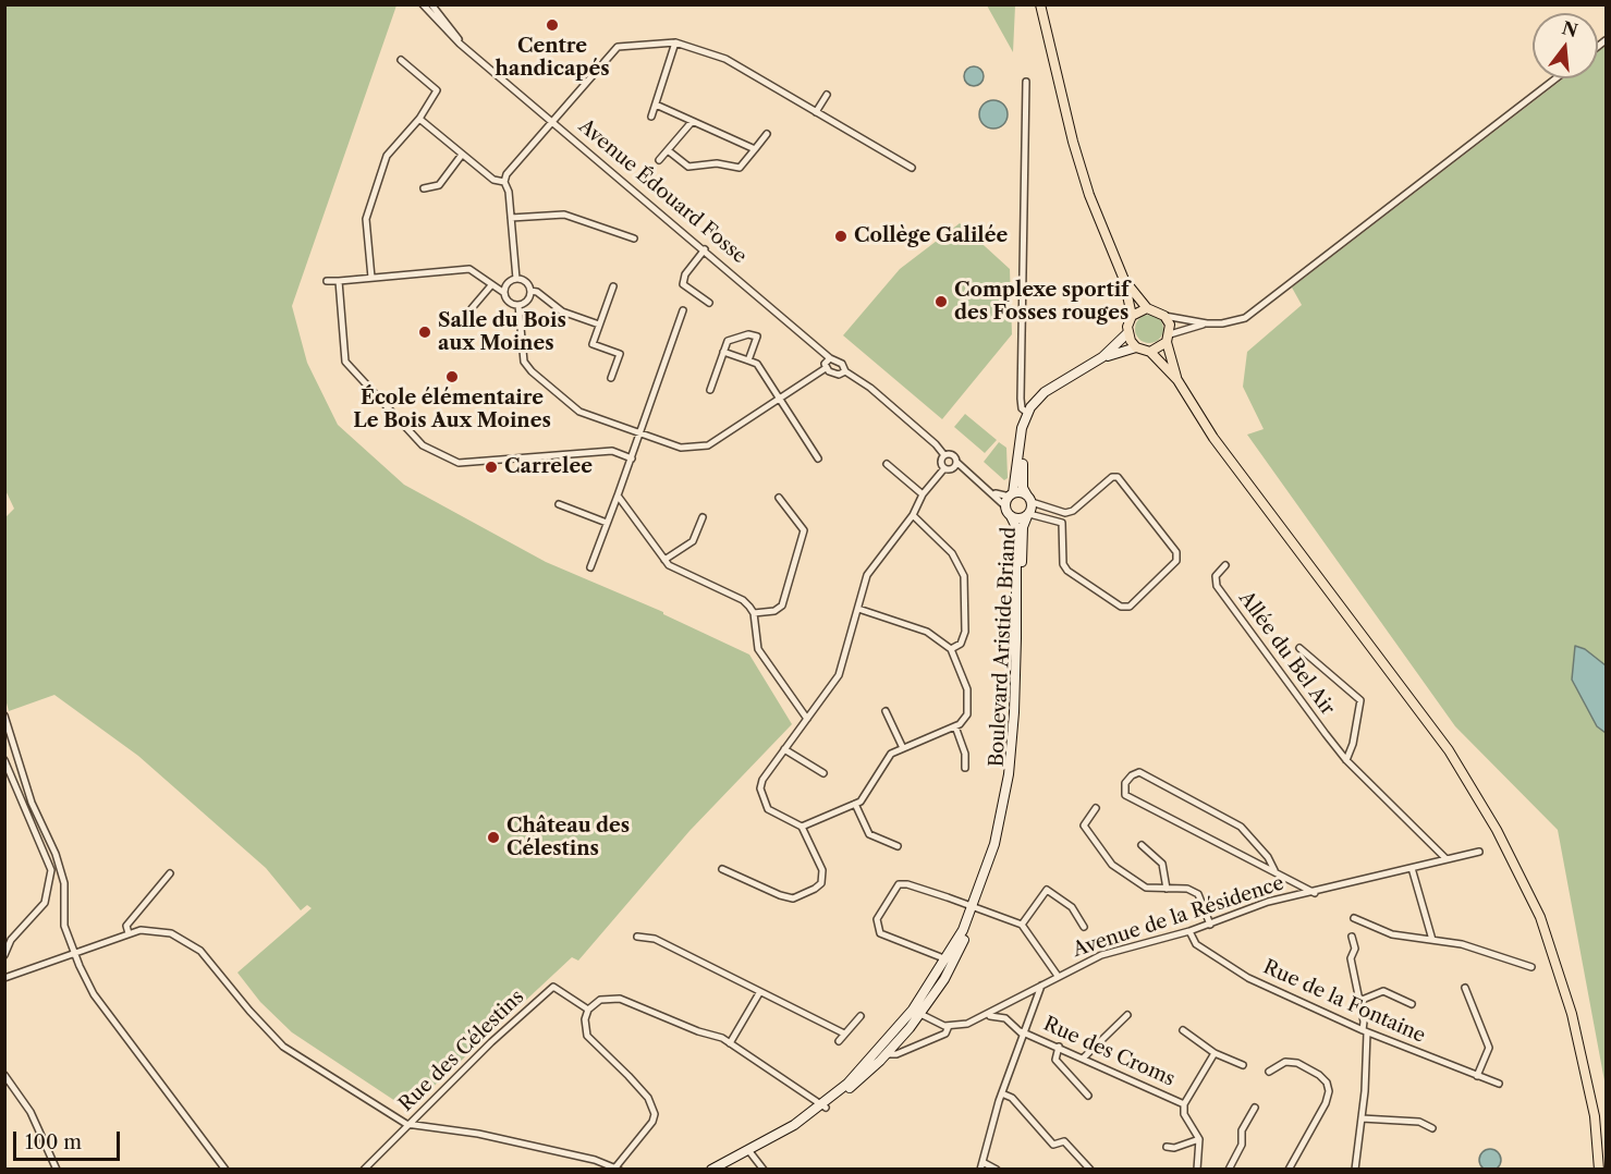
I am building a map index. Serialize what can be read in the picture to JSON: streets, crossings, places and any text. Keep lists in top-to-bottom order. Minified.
{"streets":{"main road":["Boulevard Aristide Briand"],"street":["Avenue Édouard Fosse","Allée du Bel Air","Avenue de la Résidence","Rue de la Fontaine","Rue des Célestins","Rue des Croms"]},"crossings":[["Avenue de la Résidence","Rue de la Fontaine"]],"places":["Centre handicapés","Collège Galilée","Complexe sportif des Fosses rouges","Salle du Bois aux Moines","École élémentaire Le Bois Aux Moines","Carrelee","Château des Célestins"],"scale_bar":"100 m","north":"top"}
